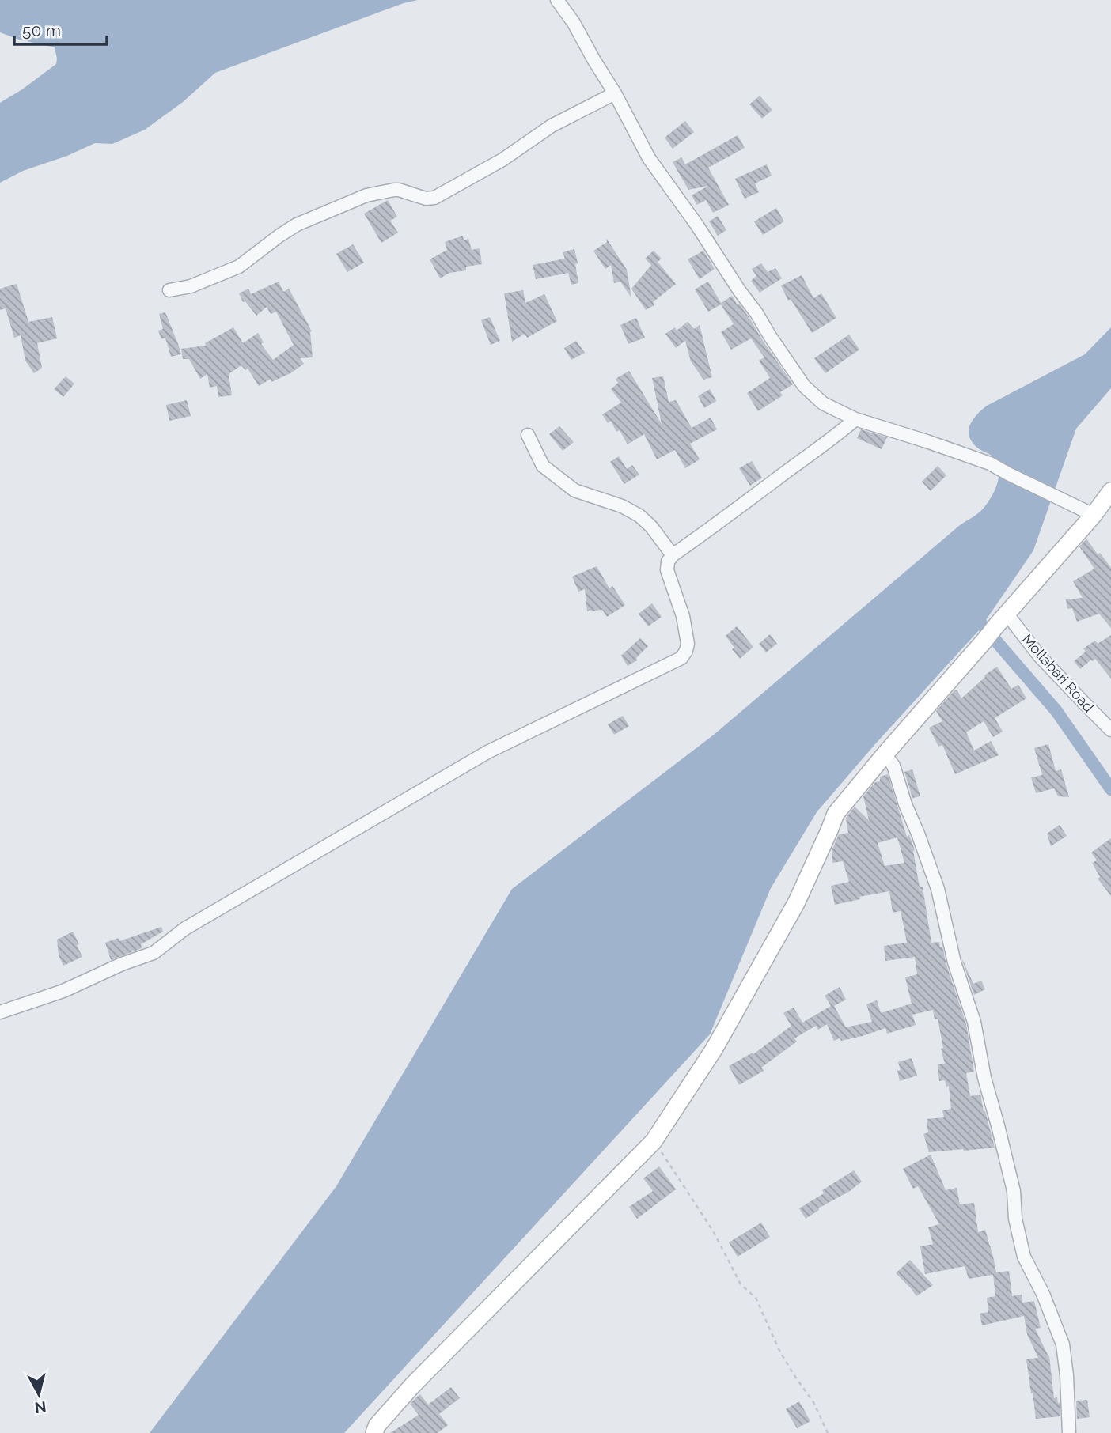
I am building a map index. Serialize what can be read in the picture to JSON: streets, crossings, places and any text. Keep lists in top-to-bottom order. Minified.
{"streets":{"street":["Mollabari Road"]},"scale_bar":"50 m","north":"bottom"}
